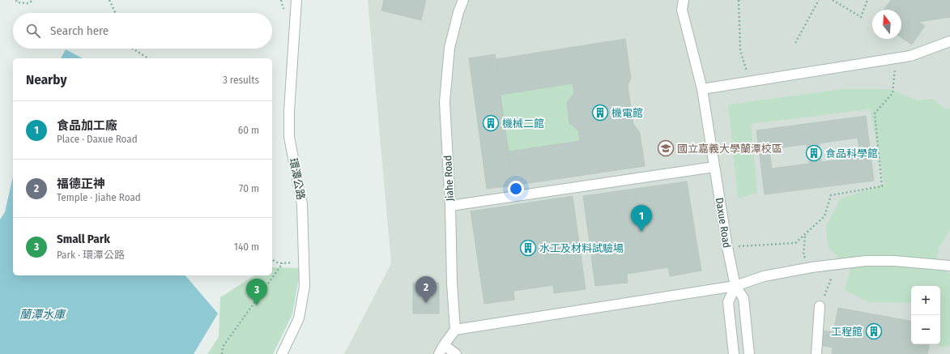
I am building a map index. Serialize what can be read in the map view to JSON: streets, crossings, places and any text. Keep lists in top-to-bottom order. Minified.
{"streets":{"street":["Jiahe Road","環潭公路","Daxue Road"]},"water":["蘭潭水庫"],"places":{"building":["機電館","機械二館","食品科學館","水工及材料試驗場","工程館"],"school or university":["國立嘉義大學蘭潭校區"]},"north":"top","page":{"search":"Search here","heading":["Nearby","3 results"],"list":[{"mark":"1","name":"食品加工廠","note":"Place · Daxue Road","value":"60 m"},{"mark":"2","name":"福德正神","note":"Temple · Jiahe Road","value":"70 m"},{"mark":"3","name":"Small Park","note":"Park · 環潭公路","value":"140 m"}],"pins":["1","2","3"],"map_buttons":["+","−"]}}
